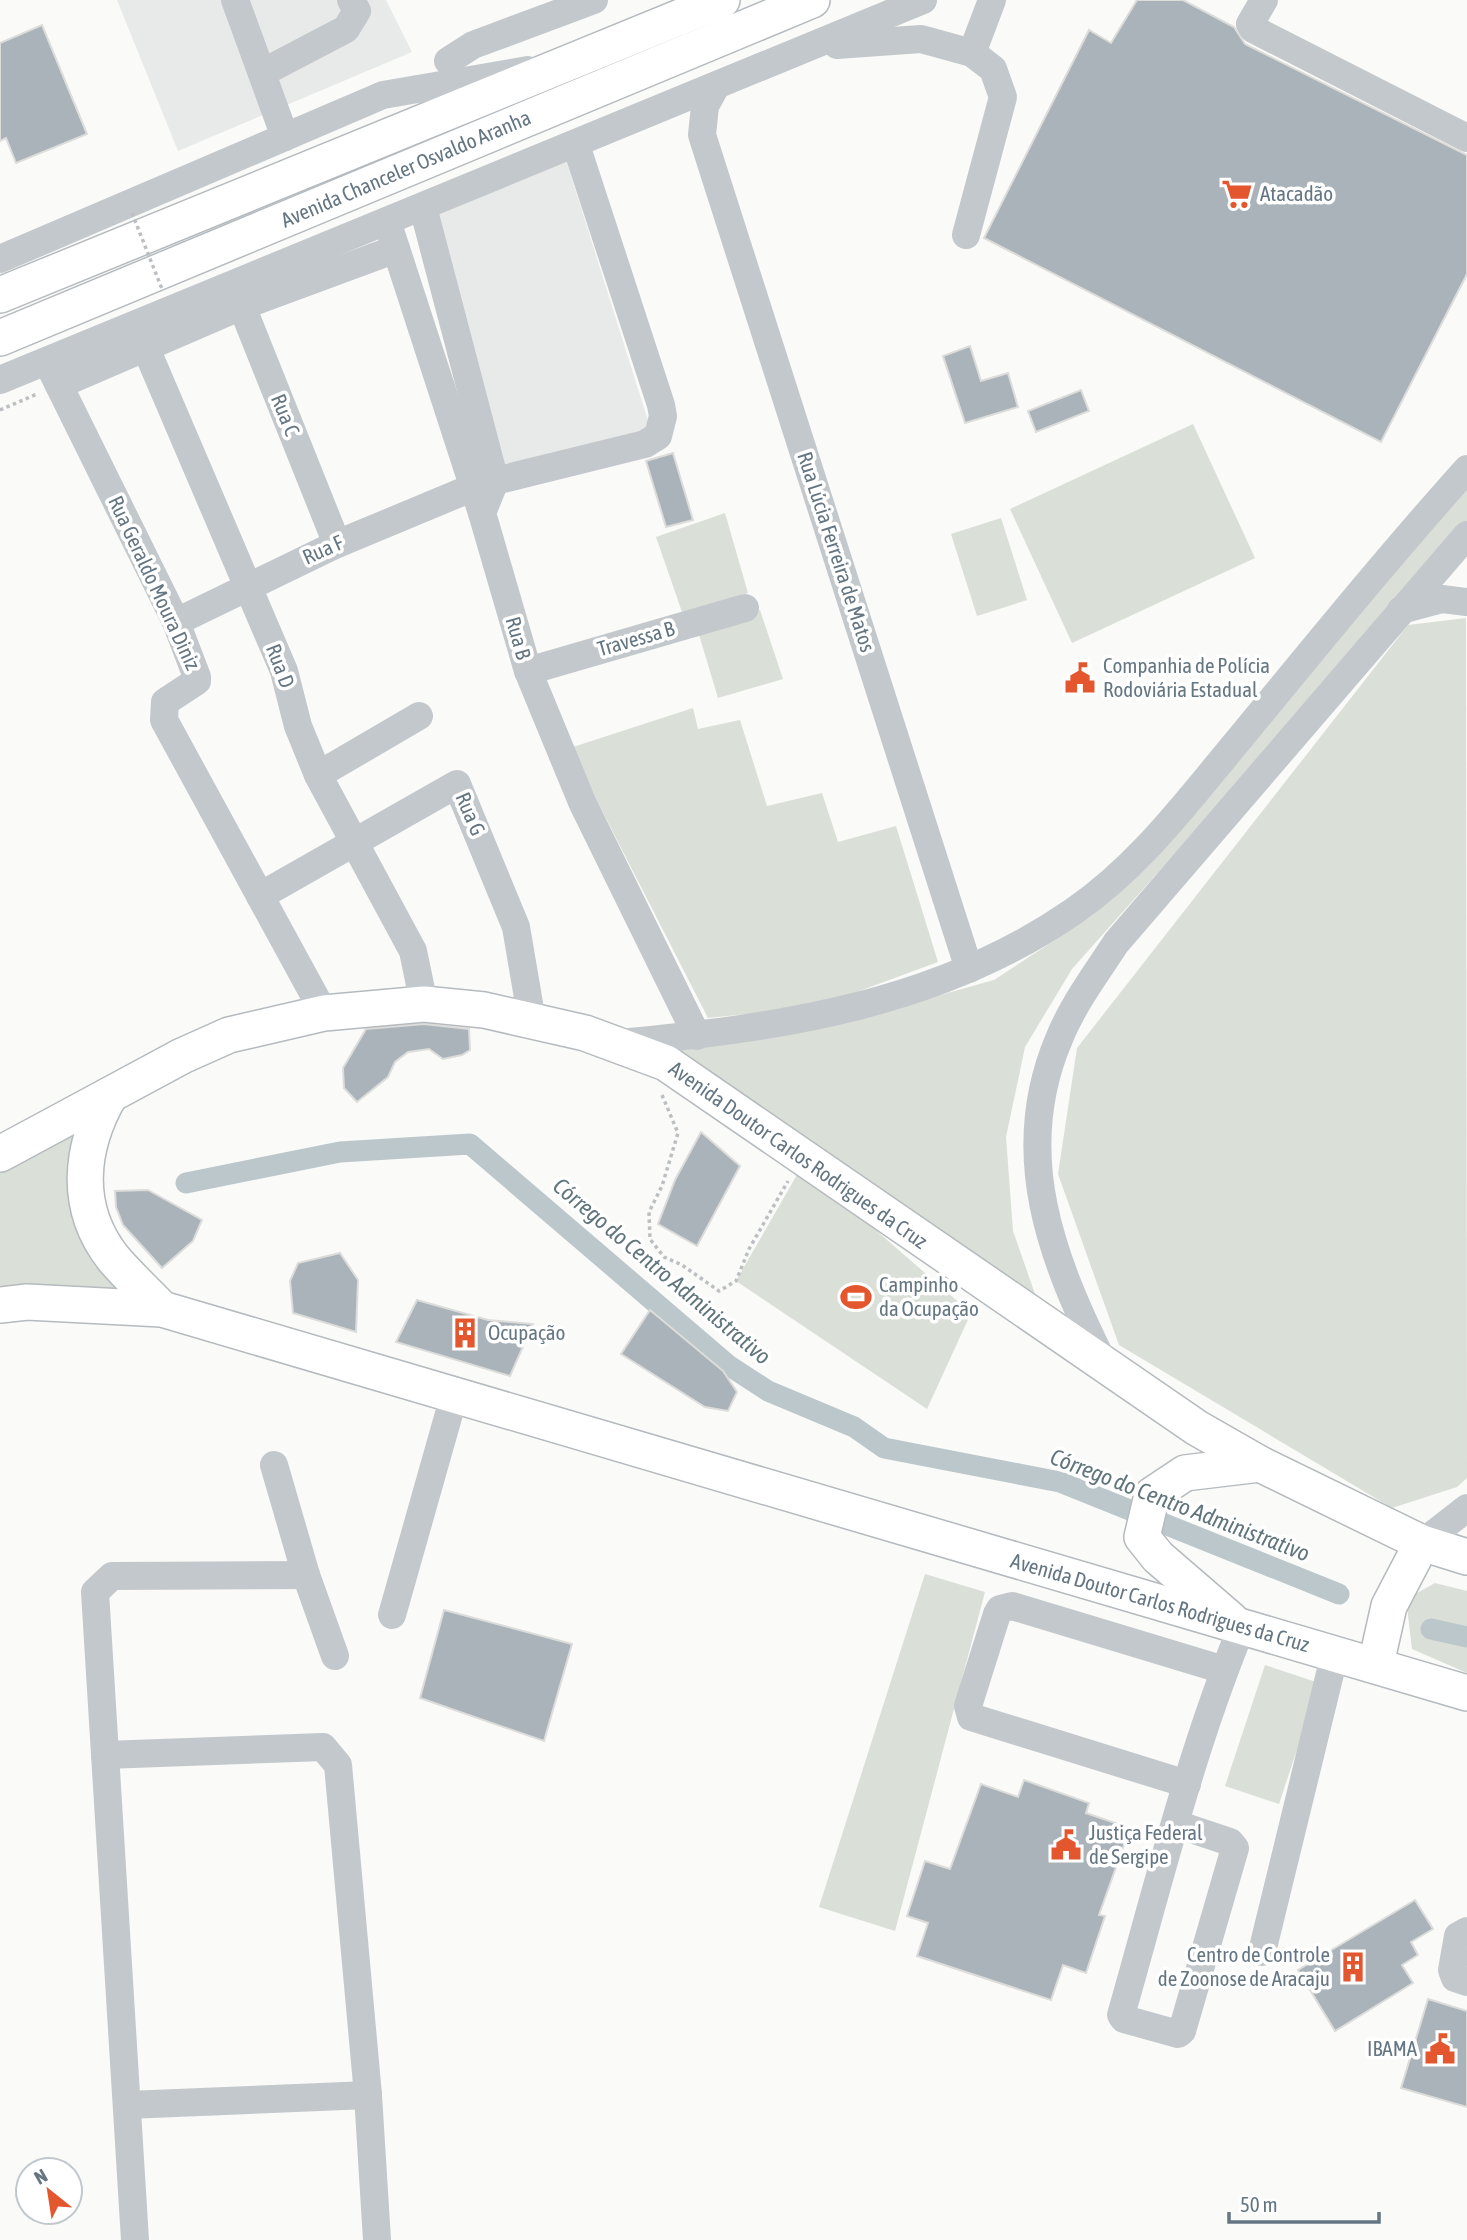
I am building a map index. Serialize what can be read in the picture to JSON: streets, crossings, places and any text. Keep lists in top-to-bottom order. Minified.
{"streets":{"main road":["Avenida Chanceler Osvaldo Aranha","Avenida Doutor Carlos Rodrigues da Cruz"],"street":["Rua C","Rua F","Rua Lúcia Ferreira de Matos","Rua Geraldo Moura Diniz","Rua B","Travessa B","Rua D","Rua G"]},"crossings":[["Rua C","Rua F"],["Rua F","Rua Geraldo Moura Diniz"],["Rua F","Rua B"],["Rua F","Rua D"],["Rua Geraldo Moura Diniz","Rua G"],["Rua Geraldo Moura Diniz","Avenida Doutor Carlos Rodrigues da Cruz"],["Rua B","Travessa B"],["Rua D","Rua G"],["Rua D","Avenida Doutor Carlos Rodrigues da Cruz"],["Rua G","Avenida Doutor Carlos Rodrigues da Cruz"]],"water":["Córrego do Centro Administrativo"],"places":{"supermarket":["Atacadão"],"public building":["Companhia de Polícia Rodoviária Estadual","Justiça Federal de Sergipe","IBAMA"],"sports":["Campinho da Ocupação"],"building":["Ocupação","Centro de Controle de Zoonose de Aracaju"]},"scale_bar":"50 m","north":"top left"}
